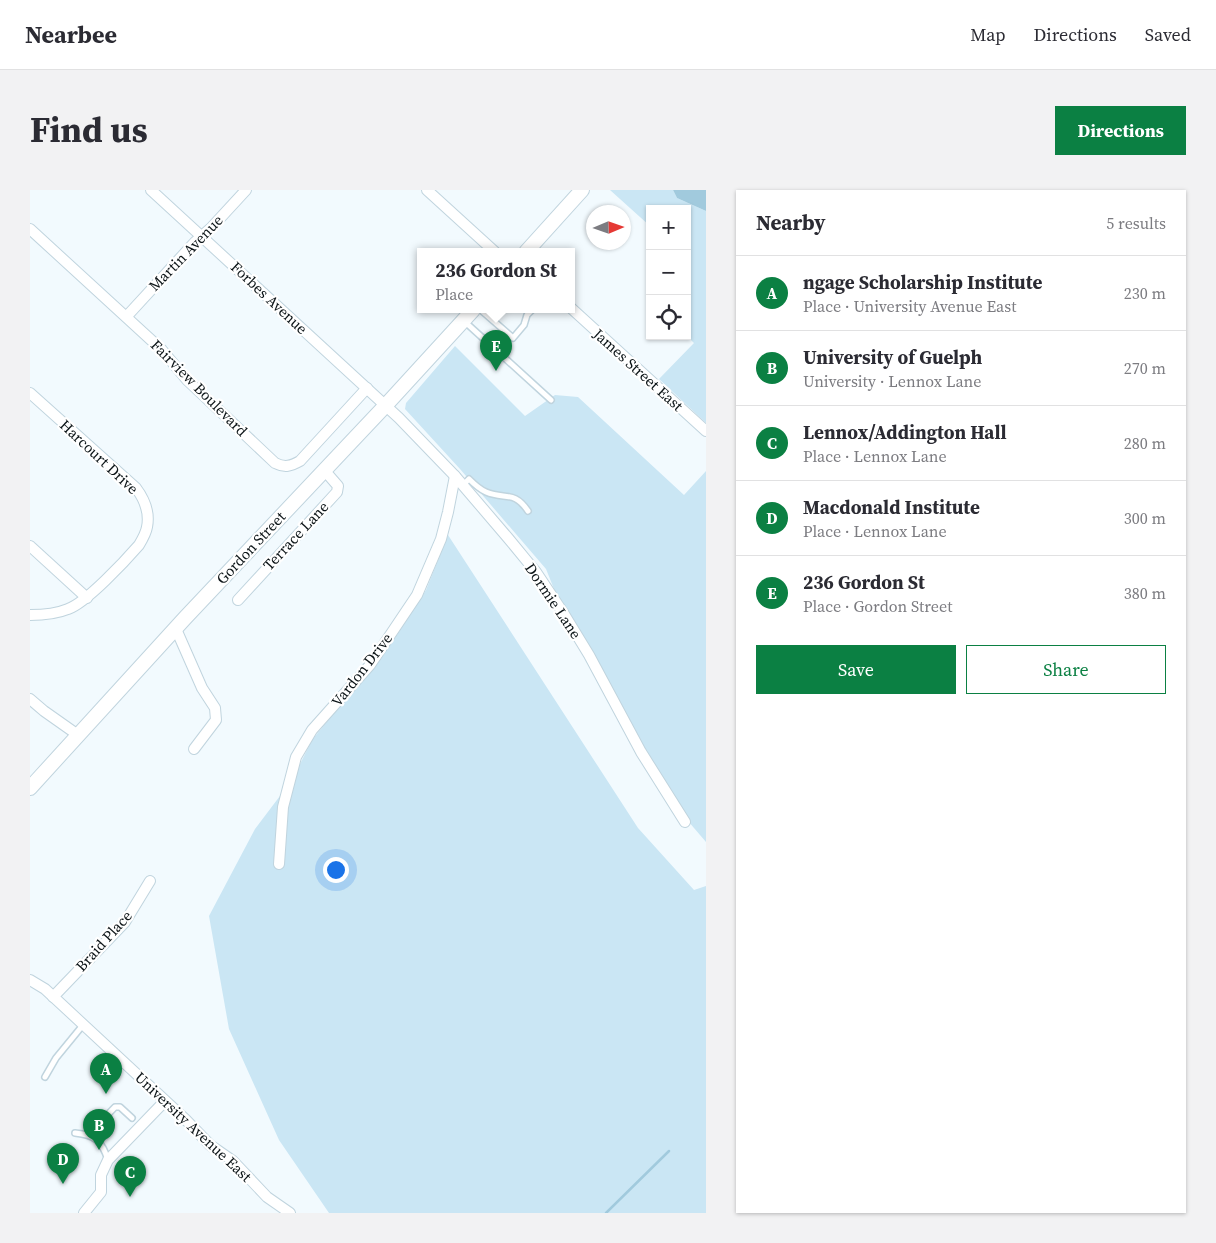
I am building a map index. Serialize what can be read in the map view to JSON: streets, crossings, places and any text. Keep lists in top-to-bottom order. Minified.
{"streets":{"main road":["Gordon Street"],"street":["Martin Avenue","Forbes Avenue","James Street East","Fairview Boulevard","Harcourt Drive","Terrace Lane","Dormie Lane","Vardon Drive","Braid Place","University Avenue East"]},"crossings":[["Martin Avenue","Forbes Avenue"],["Martin Avenue","Fairview Boulevard"],["Forbes Avenue","Fairview Boulevard"],["Forbes Avenue","Gordon Street"],["Forbes Avenue","Dormie Lane"],["Terrace Lane","Gordon Street"],["Gordon Street","Dormie Lane"],["Dormie Lane","Vardon Drive"],["Braid Place","University Avenue East"]],"north":"right","page":{"header":"Nearbee","nav":["Map","Directions","Saved"],"title":"Find us","buttons":["Directions",["Save","Share"]],"heading":["Nearby","5 results"],"map_buttons":["+","−"],"popup":["236 Gordon St","Place"],"list":[{"mark":"A","name":"ngage Scholarship Institute","note":"Place · University Avenue East","value":"230 m"},{"mark":"B","name":"University of Guelph","note":"University · Lennox Lane","value":"270 m"},{"mark":"C","name":"Lennox/Addington Hall","note":"Place · Lennox Lane","value":"280 m"},{"mark":"D","name":"Macdonald Institute","note":"Place · Lennox Lane","value":"300 m"},{"mark":"E","name":"236 Gordon St","note":"Place · Gordon Street","value":"380 m"}],"pins":["E","A","B","D","C"]}}
